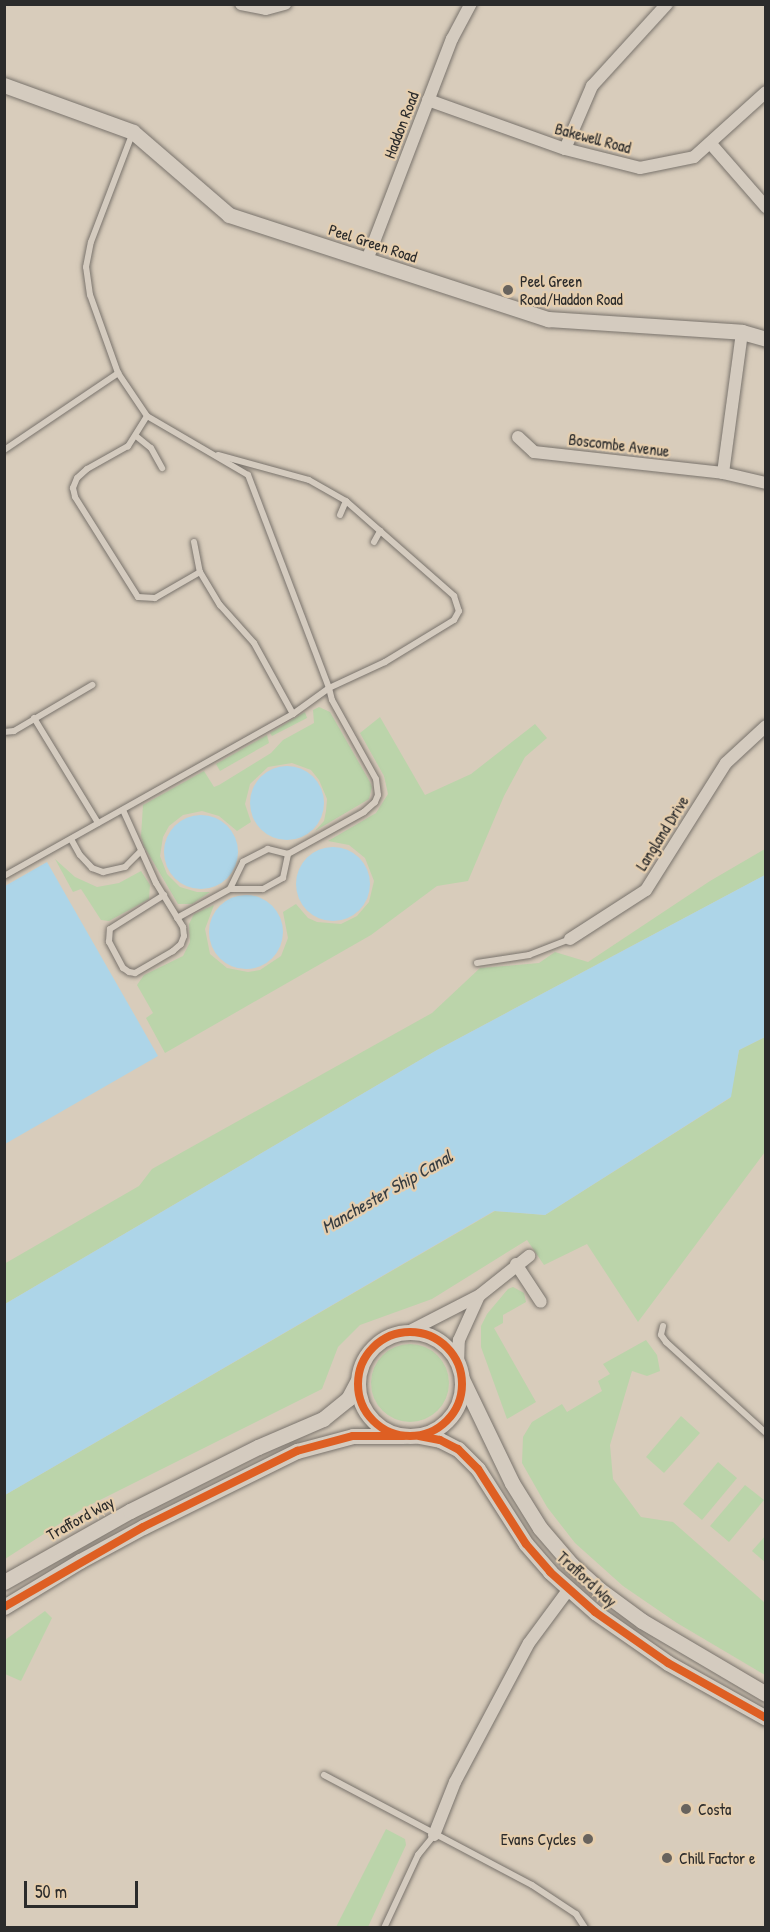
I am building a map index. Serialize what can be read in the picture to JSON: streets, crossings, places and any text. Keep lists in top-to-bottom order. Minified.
{"streets":{"street":["Haddon Road","Bakewell Road","Peel Green Road","Boscombe Avenue","Langland Drive","Trafford Way"]},"crossings":[["Haddon Road","Bakewell Road"],["Haddon Road","Peel Green Road"]],"water":["Manchester Ship Canal"],"places":["Peel Green Road/Haddon Road","Costa","Evans Cycles","Chill Factor e"],"scale_bar":"50 m"}
